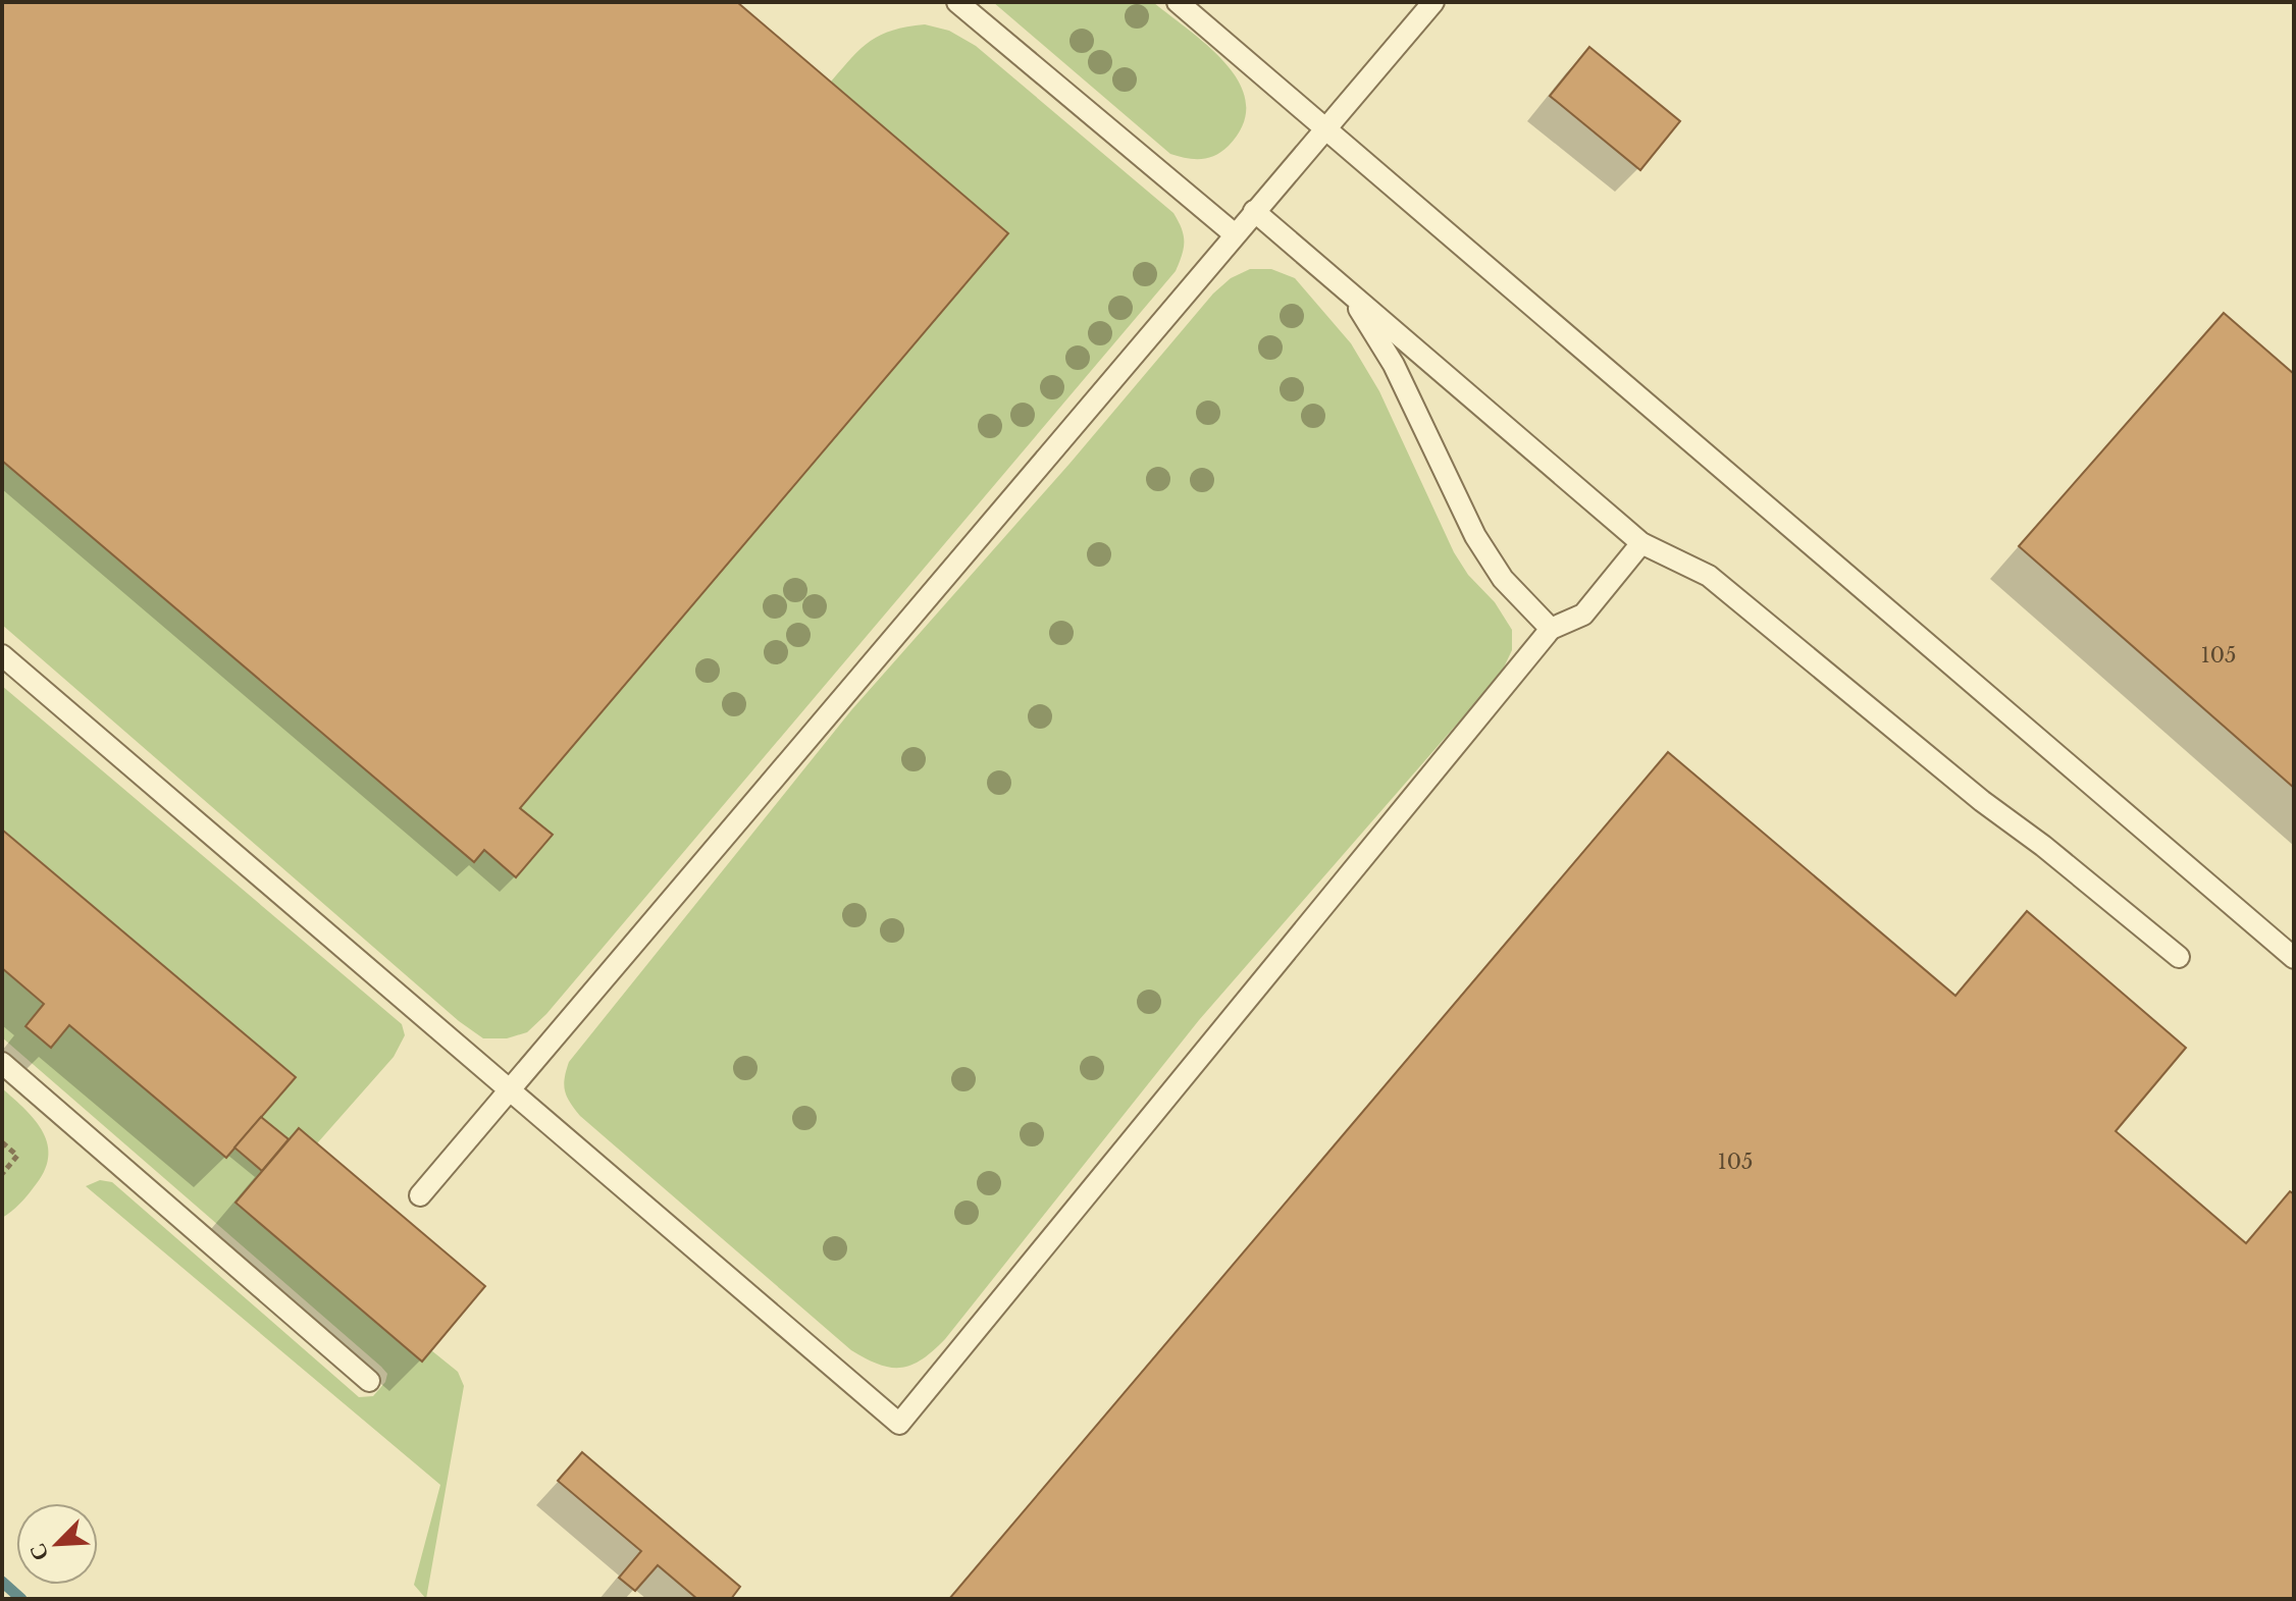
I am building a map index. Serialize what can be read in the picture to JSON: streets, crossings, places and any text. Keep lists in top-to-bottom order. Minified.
{"house_numbers":["105","105"],"north":"bottom left"}
